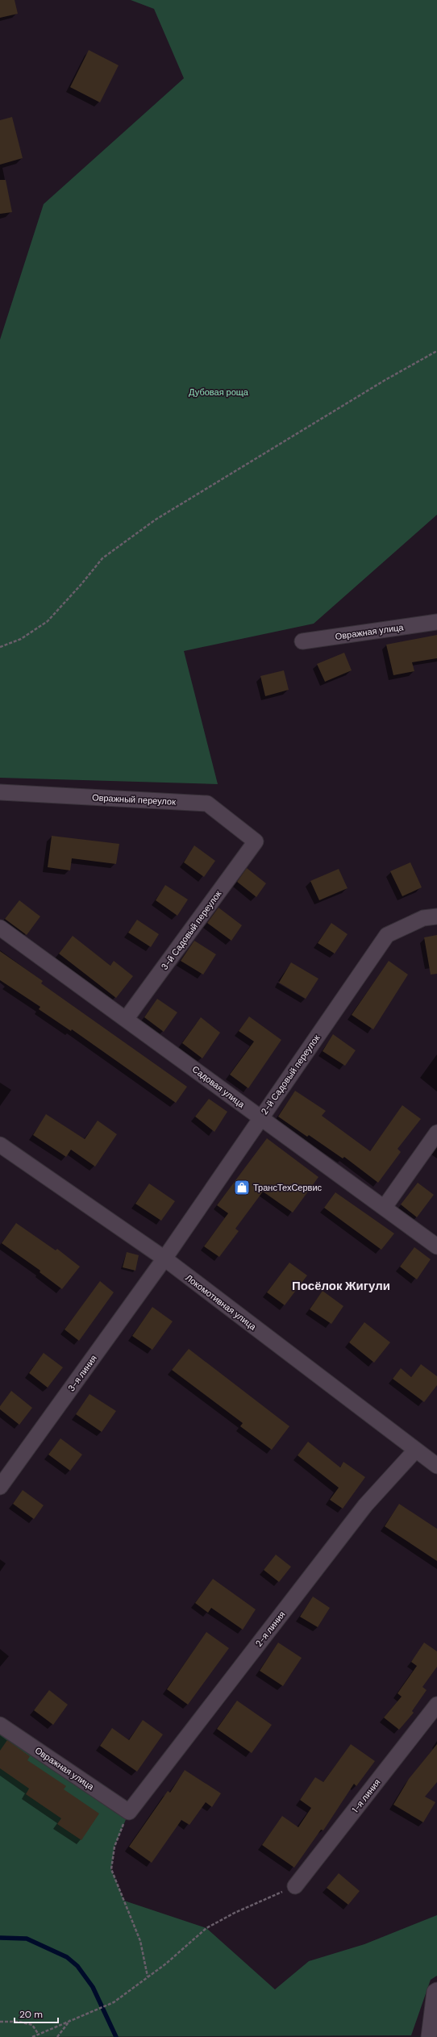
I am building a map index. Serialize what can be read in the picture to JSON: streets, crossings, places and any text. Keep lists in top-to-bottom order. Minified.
{"streets":{"street":["Овражная улица","Овражный переулок","3-й Садовый переулок","2-й Садовый переулок","Садовая улица","Локомотивная улица","3-я линия","2-я линия","1-я линия"]},"crossings":[["Овражная улица","2-я линия"],["Овражный переулок","3-й Садовый переулок"],["3-й Садовый переулок","Садовая улица"],["2-й Садовый переулок","Садовая улица"],["2-й Садовый переулок","Локомотивная улица"],["2-й Садовый переулок","3-я линия"],["Локомотивная улица","3-я линия"],["Локомотивная улица","2-я линия"]],"districts":["Посёлок Жигули"],"parks":["Дубовая роща"],"places":{"shop":["ТрансТехСервис"]},"scale_bar":"20 m"}
